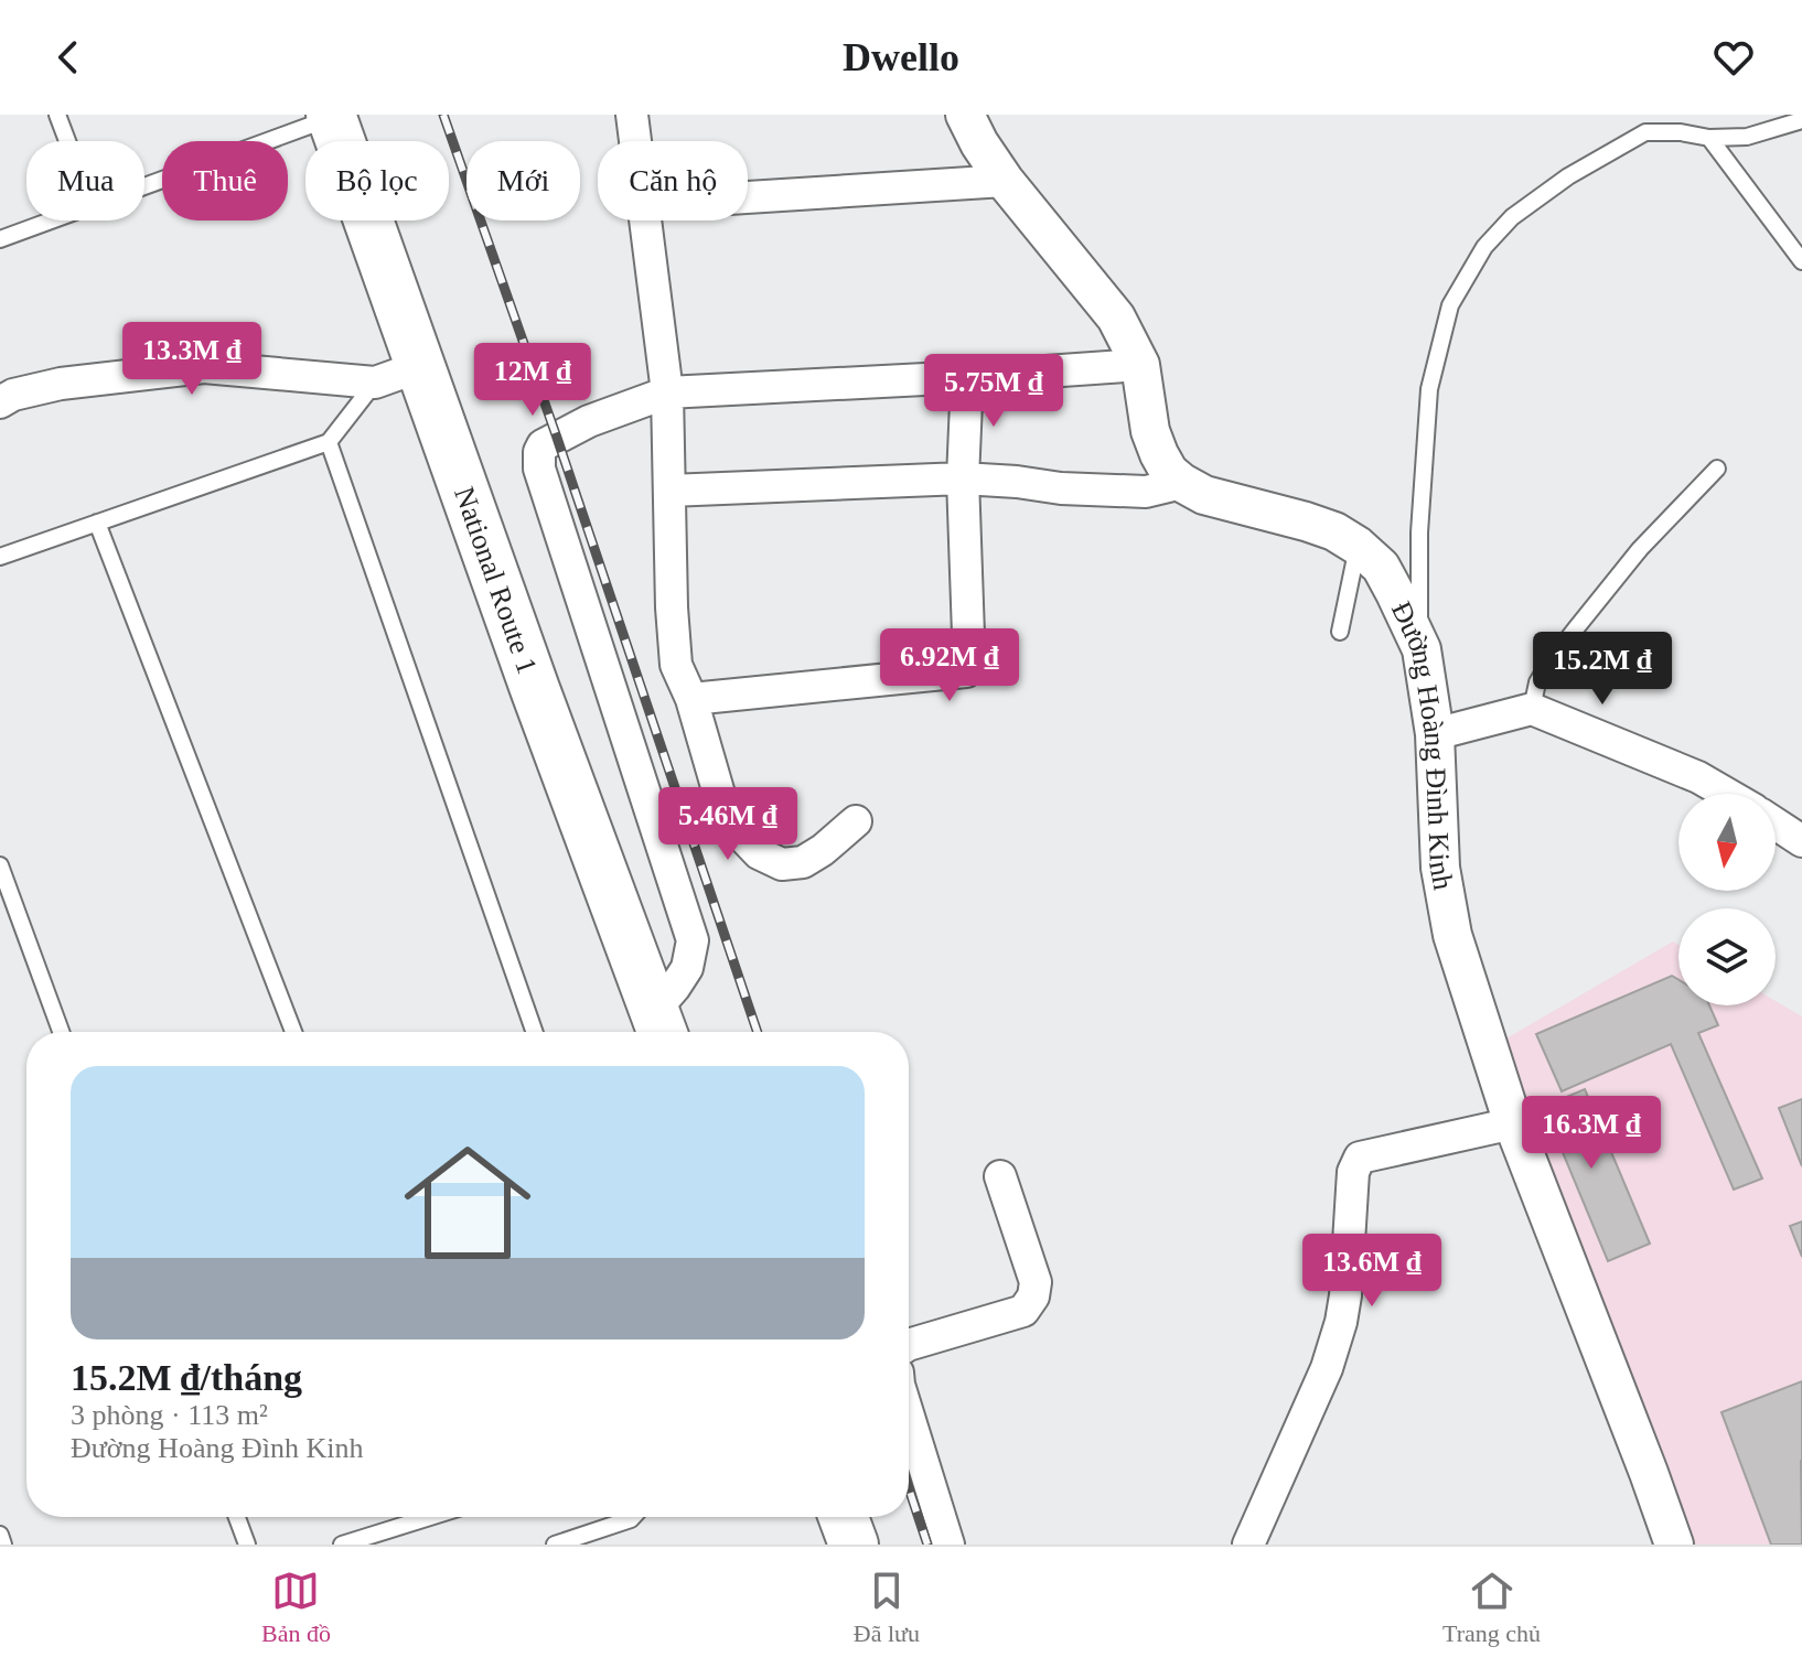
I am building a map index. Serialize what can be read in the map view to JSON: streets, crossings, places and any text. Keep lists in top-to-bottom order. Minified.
{"streets":{"highway":["National Route 1"],"street":["Đường Hoàng Đình Kinh"]},"north":"bottom","page":{"header":"Dwello","chip":["Mua","Thuê","Bộ lọc","Mới","Căn hộ"],"price":["13.3M ₫","12M ₫","5.75M ₫","6.92M ₫","15.2M ₫","5.46M ₫","16.3M ₫","13.6M ₫"],"list":[{"name":"15.2M ₫/tháng","note":"3 phòng · 113 m² · Đường Hoàng Đình Kinh"}],"tabs":["Bản đồ","Đã lưu","Trang chủ"]}}
